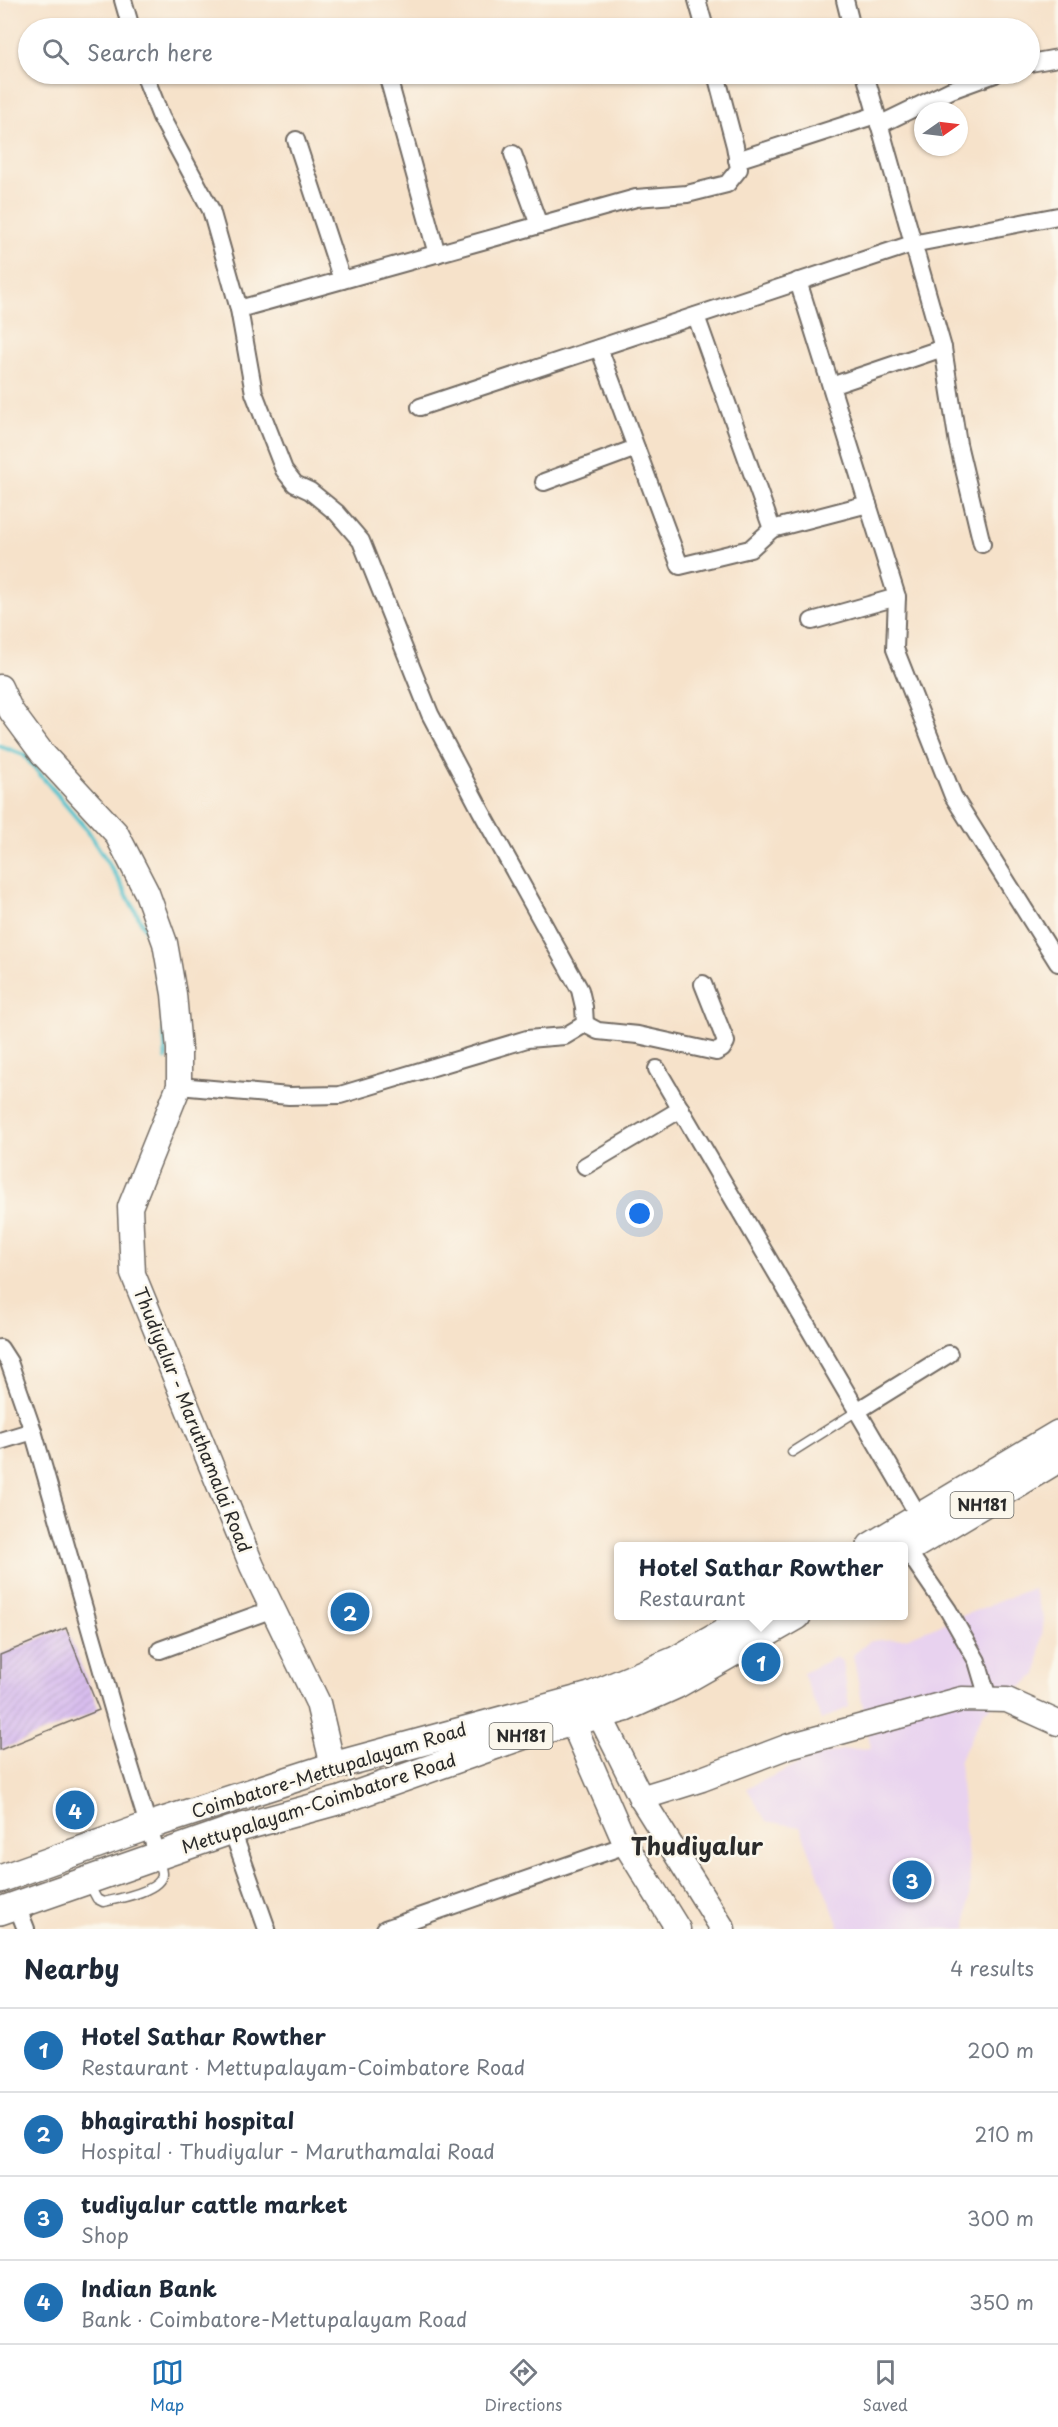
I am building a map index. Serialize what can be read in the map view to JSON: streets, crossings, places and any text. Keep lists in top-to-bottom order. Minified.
{"streets":{"highway":["NH181","Coimbatore-Mettupalayam Road","Mettupalayam-Coimbatore Road"],"main road":["Thudiyalur - Maruthamalai Road"]},"crossings":[["Thudiyalur - Maruthamalai Road","Coimbatore-Mettupalayam Road"],["Coimbatore-Mettupalayam Road","Mettupalayam-Coimbatore Road"]],"districts":["Thudiyalur"],"north":"right","page":{"search":"Search here","popup":["Hotel Sathar Rowther","Restaurant"],"pins":["2","1","4","3"],"heading":["Nearby","4 results"],"list":[{"mark":"1","name":"Hotel Sathar Rowther","note":"Restaurant · Mettupalayam-Coimbatore Road","value":"200 m"},{"mark":"2","name":"bhagirathi hospital","note":"Hospital · Thudiyalur - Maruthamalai Road","value":"210 m"},{"mark":"3","name":"tudiyalur cattle market","note":"Shop","value":"300 m"},{"mark":"4","name":"Indian Bank","note":"Bank · Coimbatore-Mettupalayam Road","value":"350 m"}],"nav":["Map","Directions","Saved"]}}
